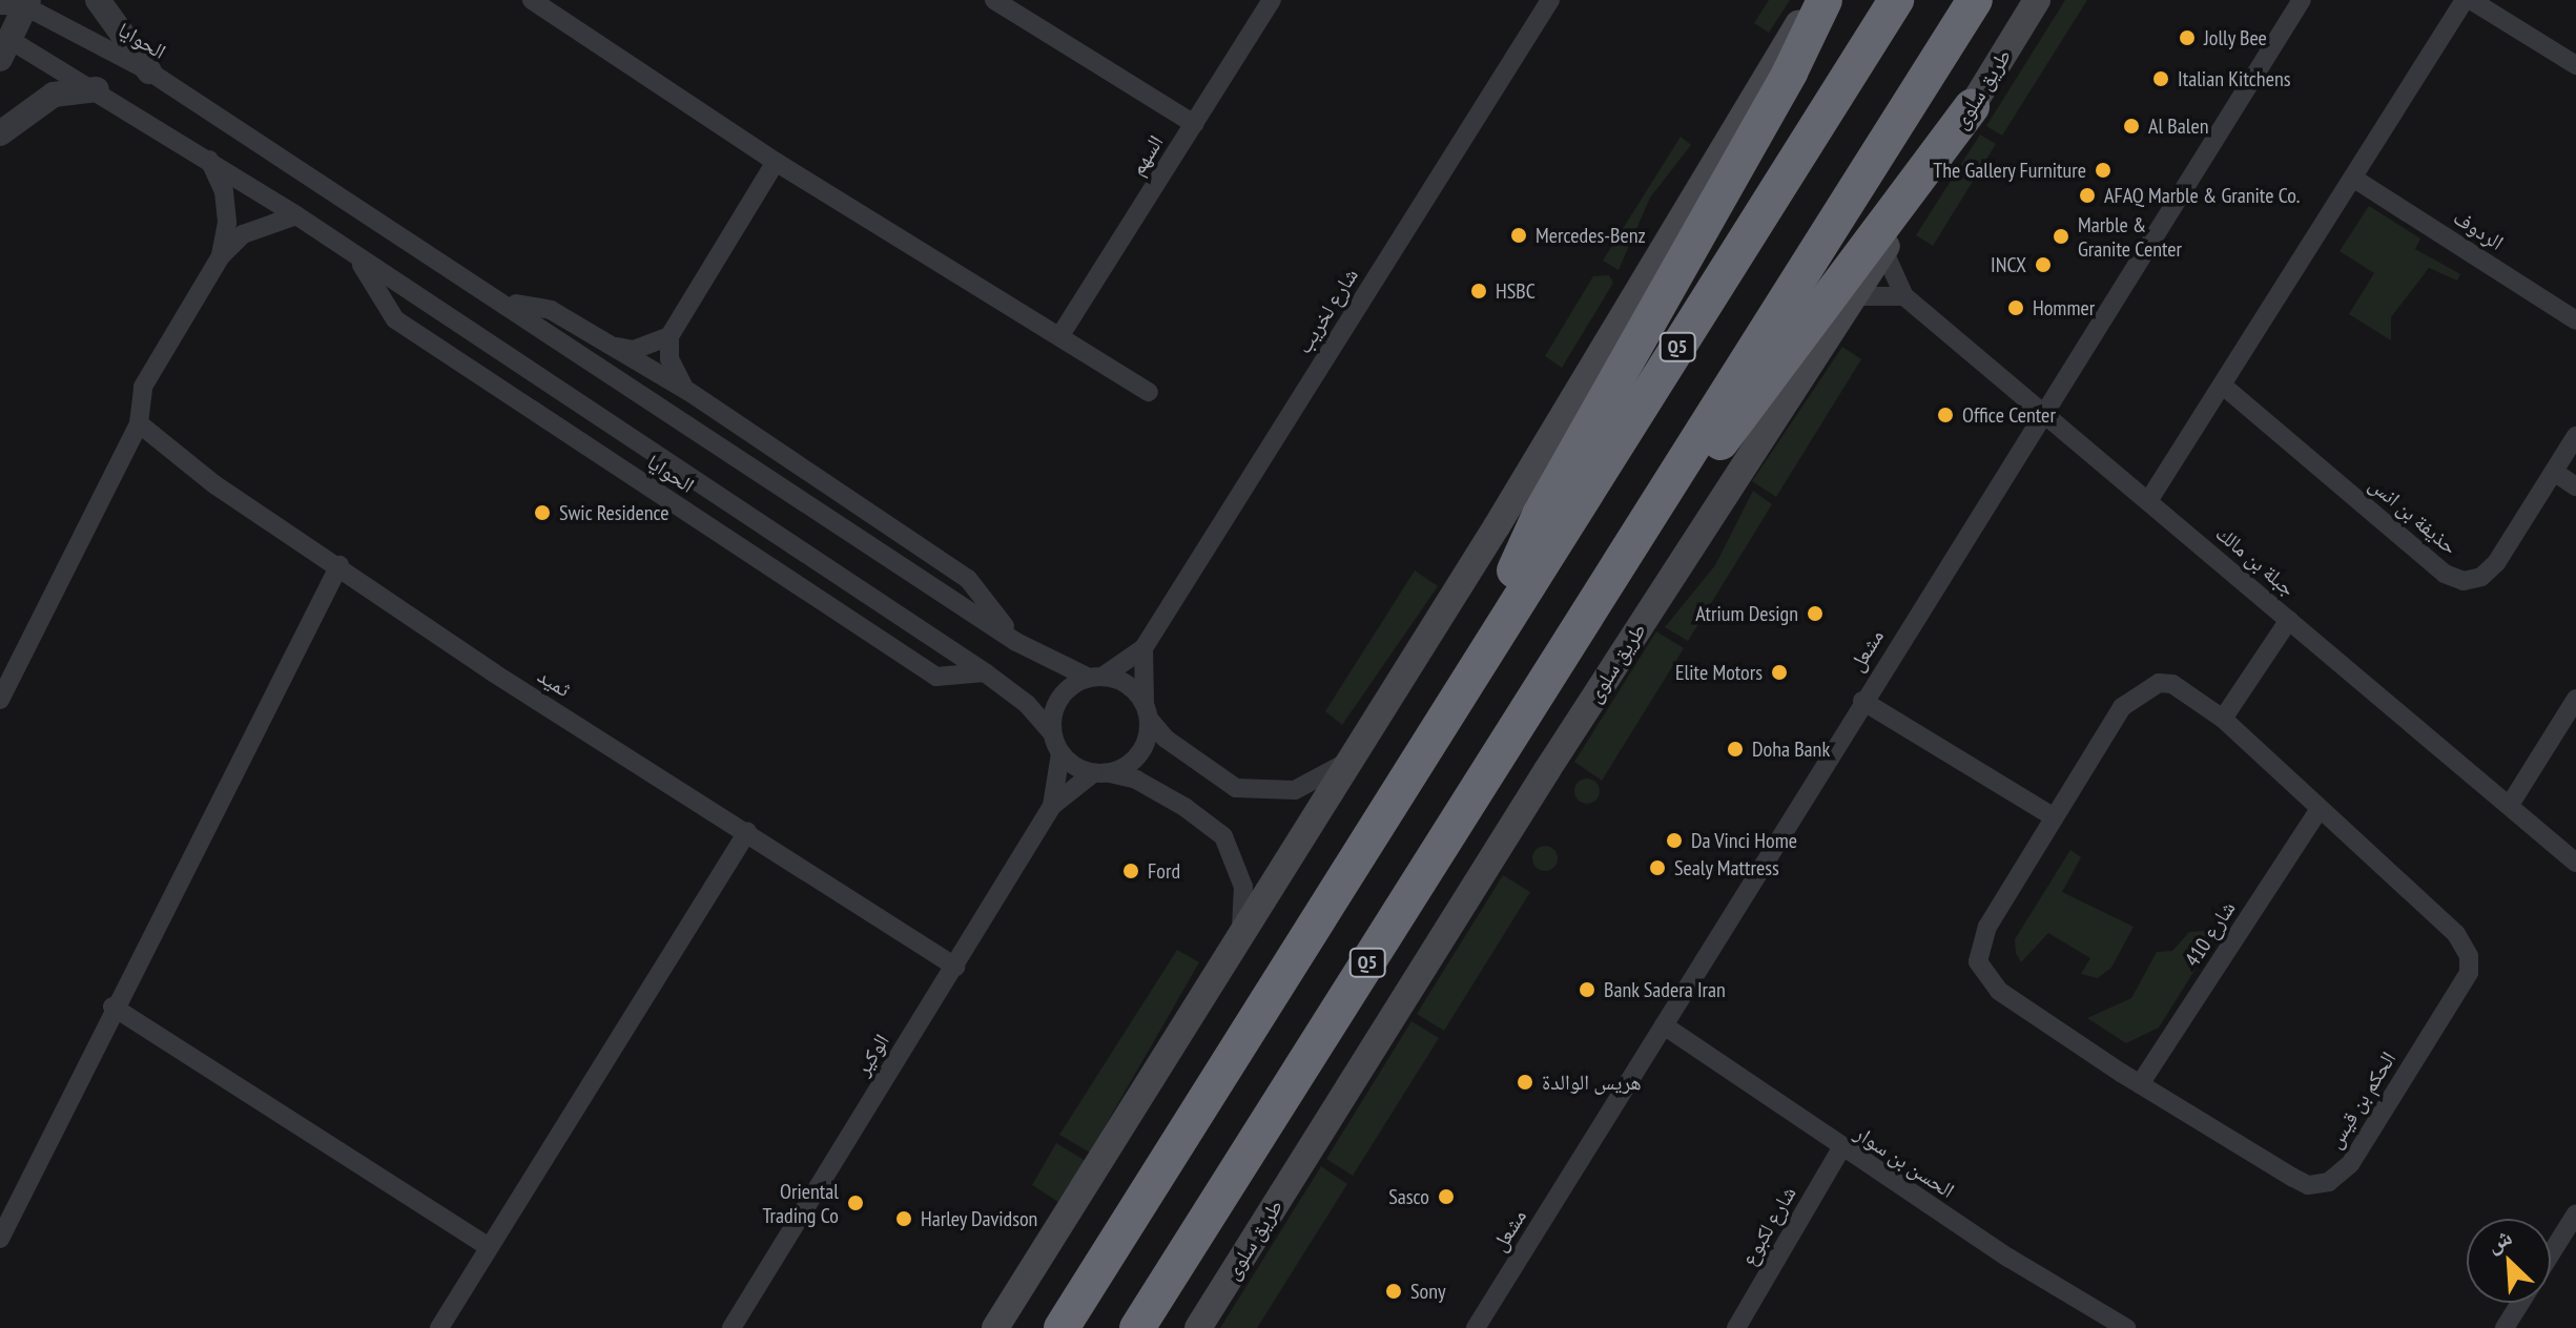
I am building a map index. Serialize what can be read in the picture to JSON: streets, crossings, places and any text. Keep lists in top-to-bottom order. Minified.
{"streets":{"highway":["Q5"],"main road":["طريق سلوى"],"street":["الحوايا","السهم","الردوف","شارع لخريب","حذيفة بن انس","جبلة بن مالك","مشعل","ثميد","شارع 410","الوكير","الحكم بن قيس","الحسن بن سوار","شارع لكبوع"]},"crossings":[["الحوايا","شارع لخريب"],["الحوايا","الوكير"],["طريق سلوى","جبلة بن مالك"],["شارع لخريب","الوكير"],["جبلة بن مالك","مشعل"],["مشعل","الحسن بن سوار"],["ثميد","الوكير"],["شارع 410","الحكم بن قيس"],["الحسن بن سوار","شارع لكبوع"]],"places":["Jolly Bee","Italian Kitchens","Al Balen","The Gallery Furniture","AFAQ Marble & Granite Co.","Mercedes-Benz","Marble & Granite Center","INCX","HSBC","Hommer","Office Center","Swic Residence","Atrium Design","Elite Motors","Doha Bank","Da Vinci Home","Sealy Mattress","Ford","Bank Sadera Iran","هريس الوالدة","Sasco","Oriental Trading Co","Harley Davidson","Sony"],"north":"top left"}
